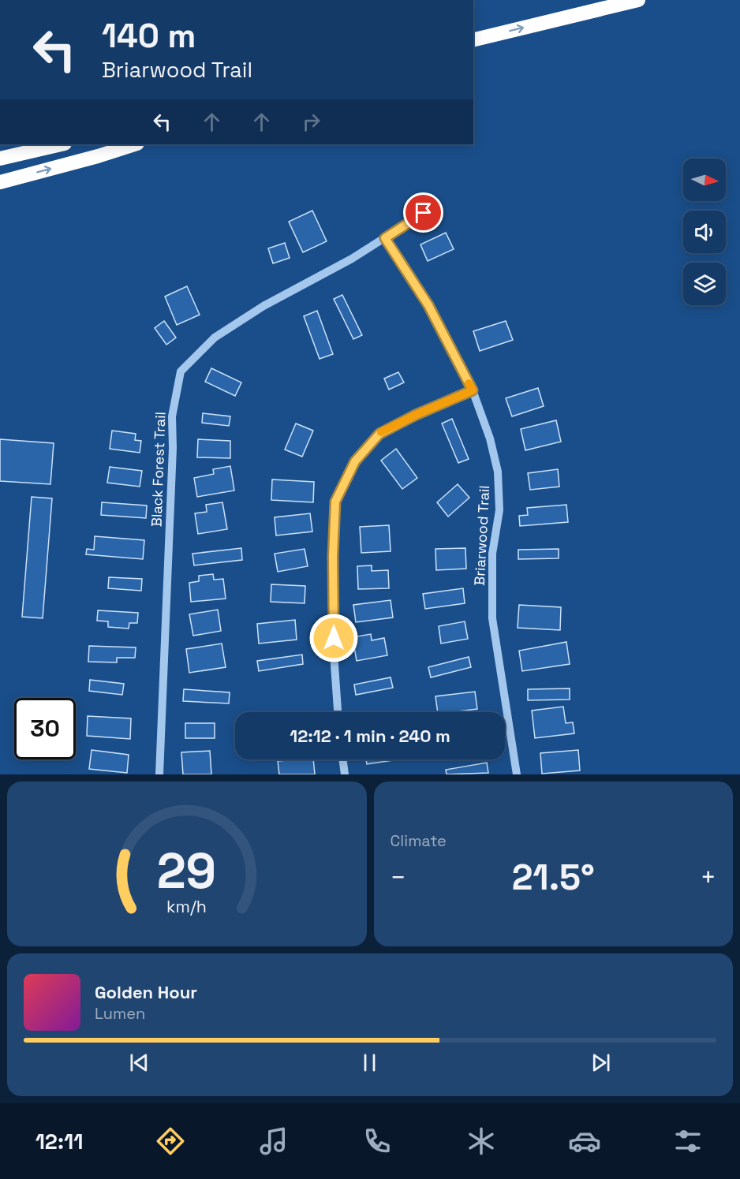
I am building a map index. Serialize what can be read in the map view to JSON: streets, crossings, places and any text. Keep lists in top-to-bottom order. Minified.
{"streets":{"street":["Black Forest Trail","Briarwood Trail"]},"crossings":[["Black Forest Trail","Briarwood Trail"]],"north":"right","page":{"turn":["140 m","Briarwood Trail"],"limit":"30","trip":"12:12 · 1 min · 240 m","tile":"Climate","heat":["−","21.5°","+"],"song":["Golden Hour","Lumen"],"tabs":"12:11","gauge":["29","km/h"]}}
